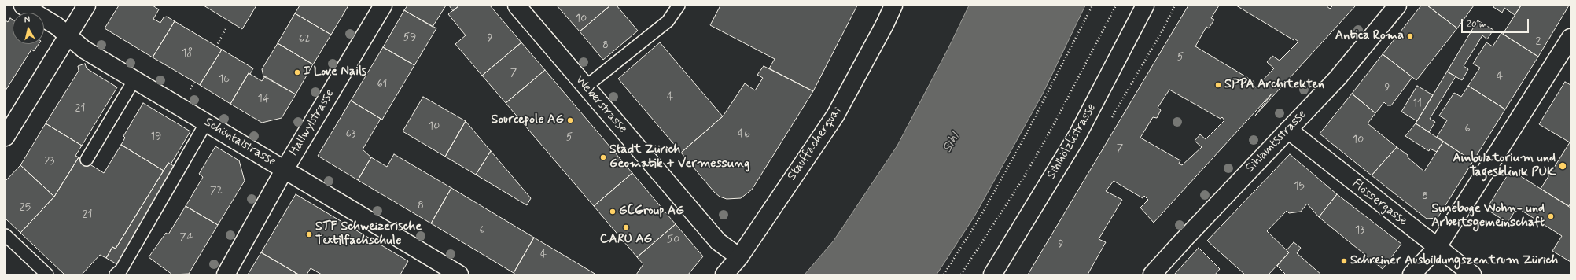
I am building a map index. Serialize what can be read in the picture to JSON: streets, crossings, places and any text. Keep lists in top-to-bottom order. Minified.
{"streets":{"street":["Weberstrasse","Hallwylstrasse","Sihlhölzlistrasse","Sihlamtsstrasse","Schöntalstrasse","Stauffacherquai","Flössergasse"]},"crossings":[["Weberstrasse","Stauffacherquai"],["Hallwylstrasse","Schöntalstrasse"],["Sihlamtsstrasse","Flössergasse"]],"water":["Sihl"],"places":["Antica Roma","I Love Nails","SPPA Architekten","Sourcepole AG","Stadt Zürich Geomatik + Vermessung","Ambulatorium und Tagesklinik PUK","GCGroup AG","Suneboge Wohn- und Arbeitsgemeinschaft","CARU AG","STF Schweizerische Textilfachschule","Schreiner Ausbildungszentrum Zürich"],"house_numbers":["10","59","9","62","2","8","18","5","7","4","16","61","9","4","14","11","21","10","6","63","46","19","5","10","7","23","15","72","8","8","25","21","6","13","74","50","9","4"],"scale_bar":"20 m","north":"top"}
